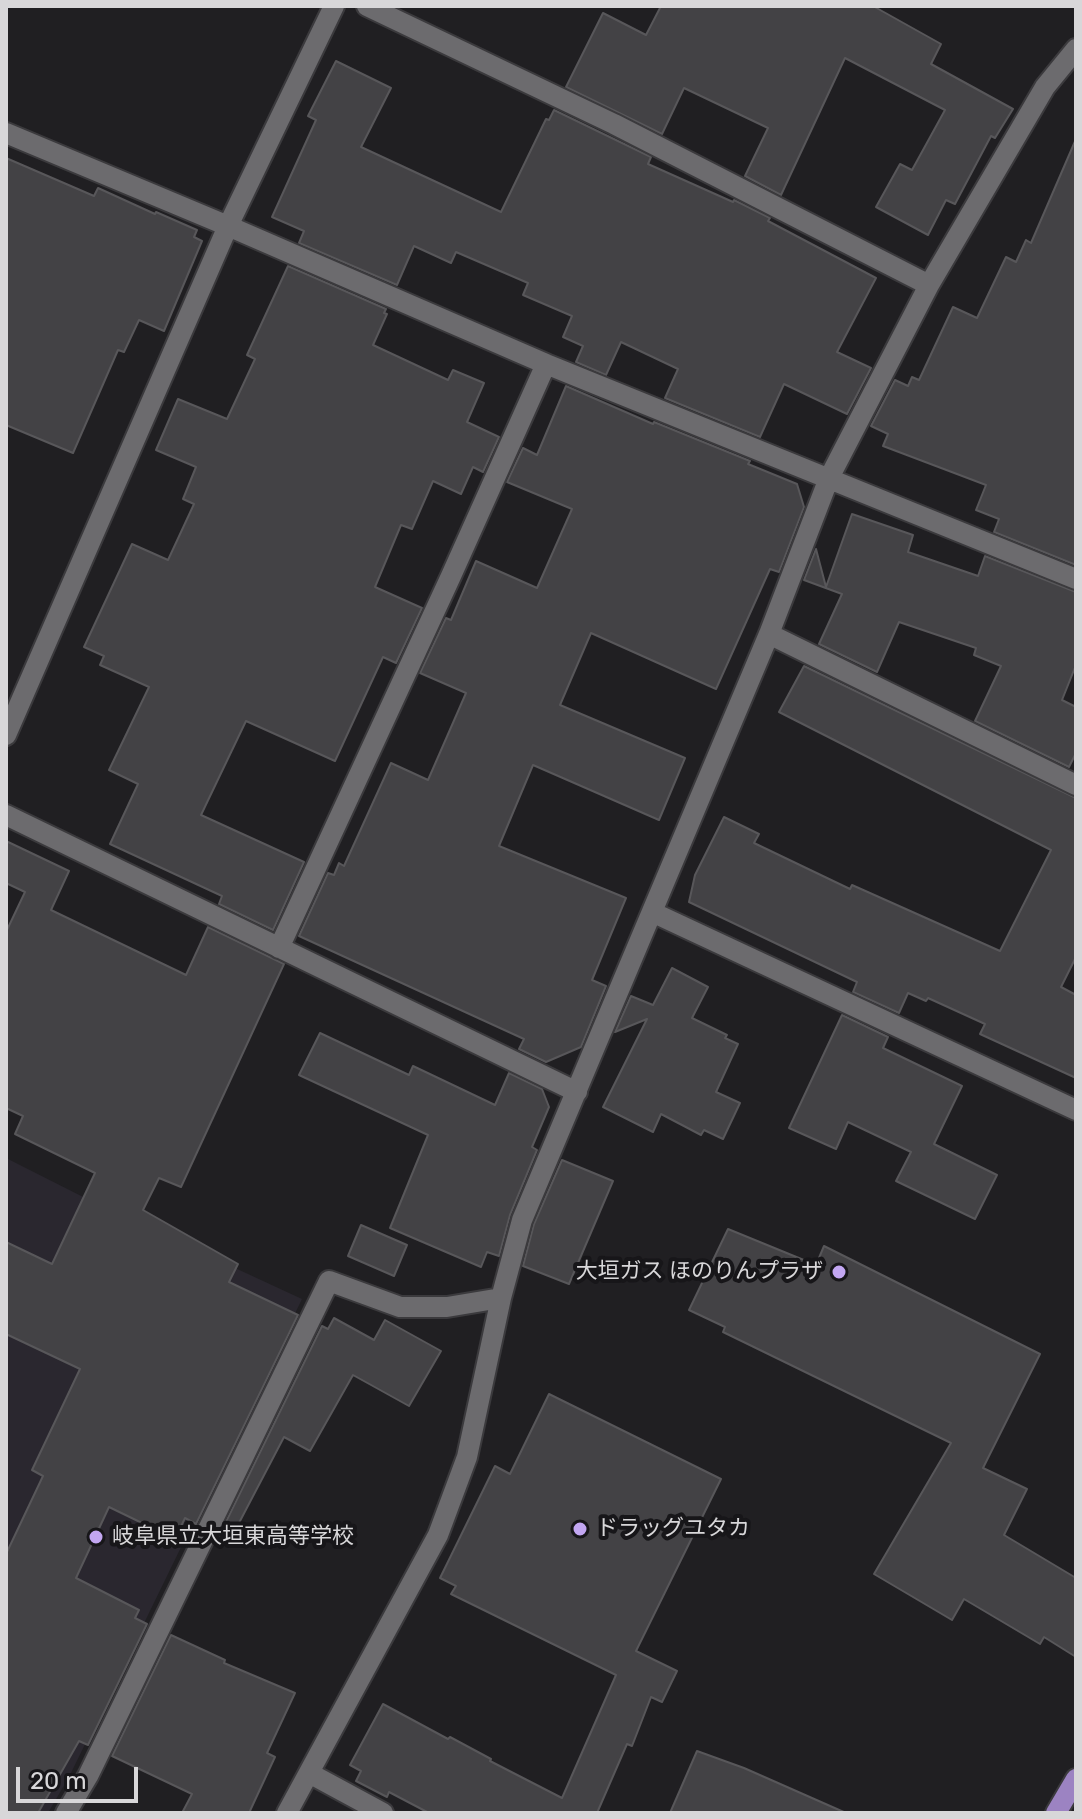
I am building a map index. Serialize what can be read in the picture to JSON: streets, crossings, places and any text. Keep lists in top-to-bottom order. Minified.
{"places":["大垣ガス ほのりんプラザ","ドラッグユタカ","岐阜県立大垣東高等学校"],"scale_bar":"20 m"}
